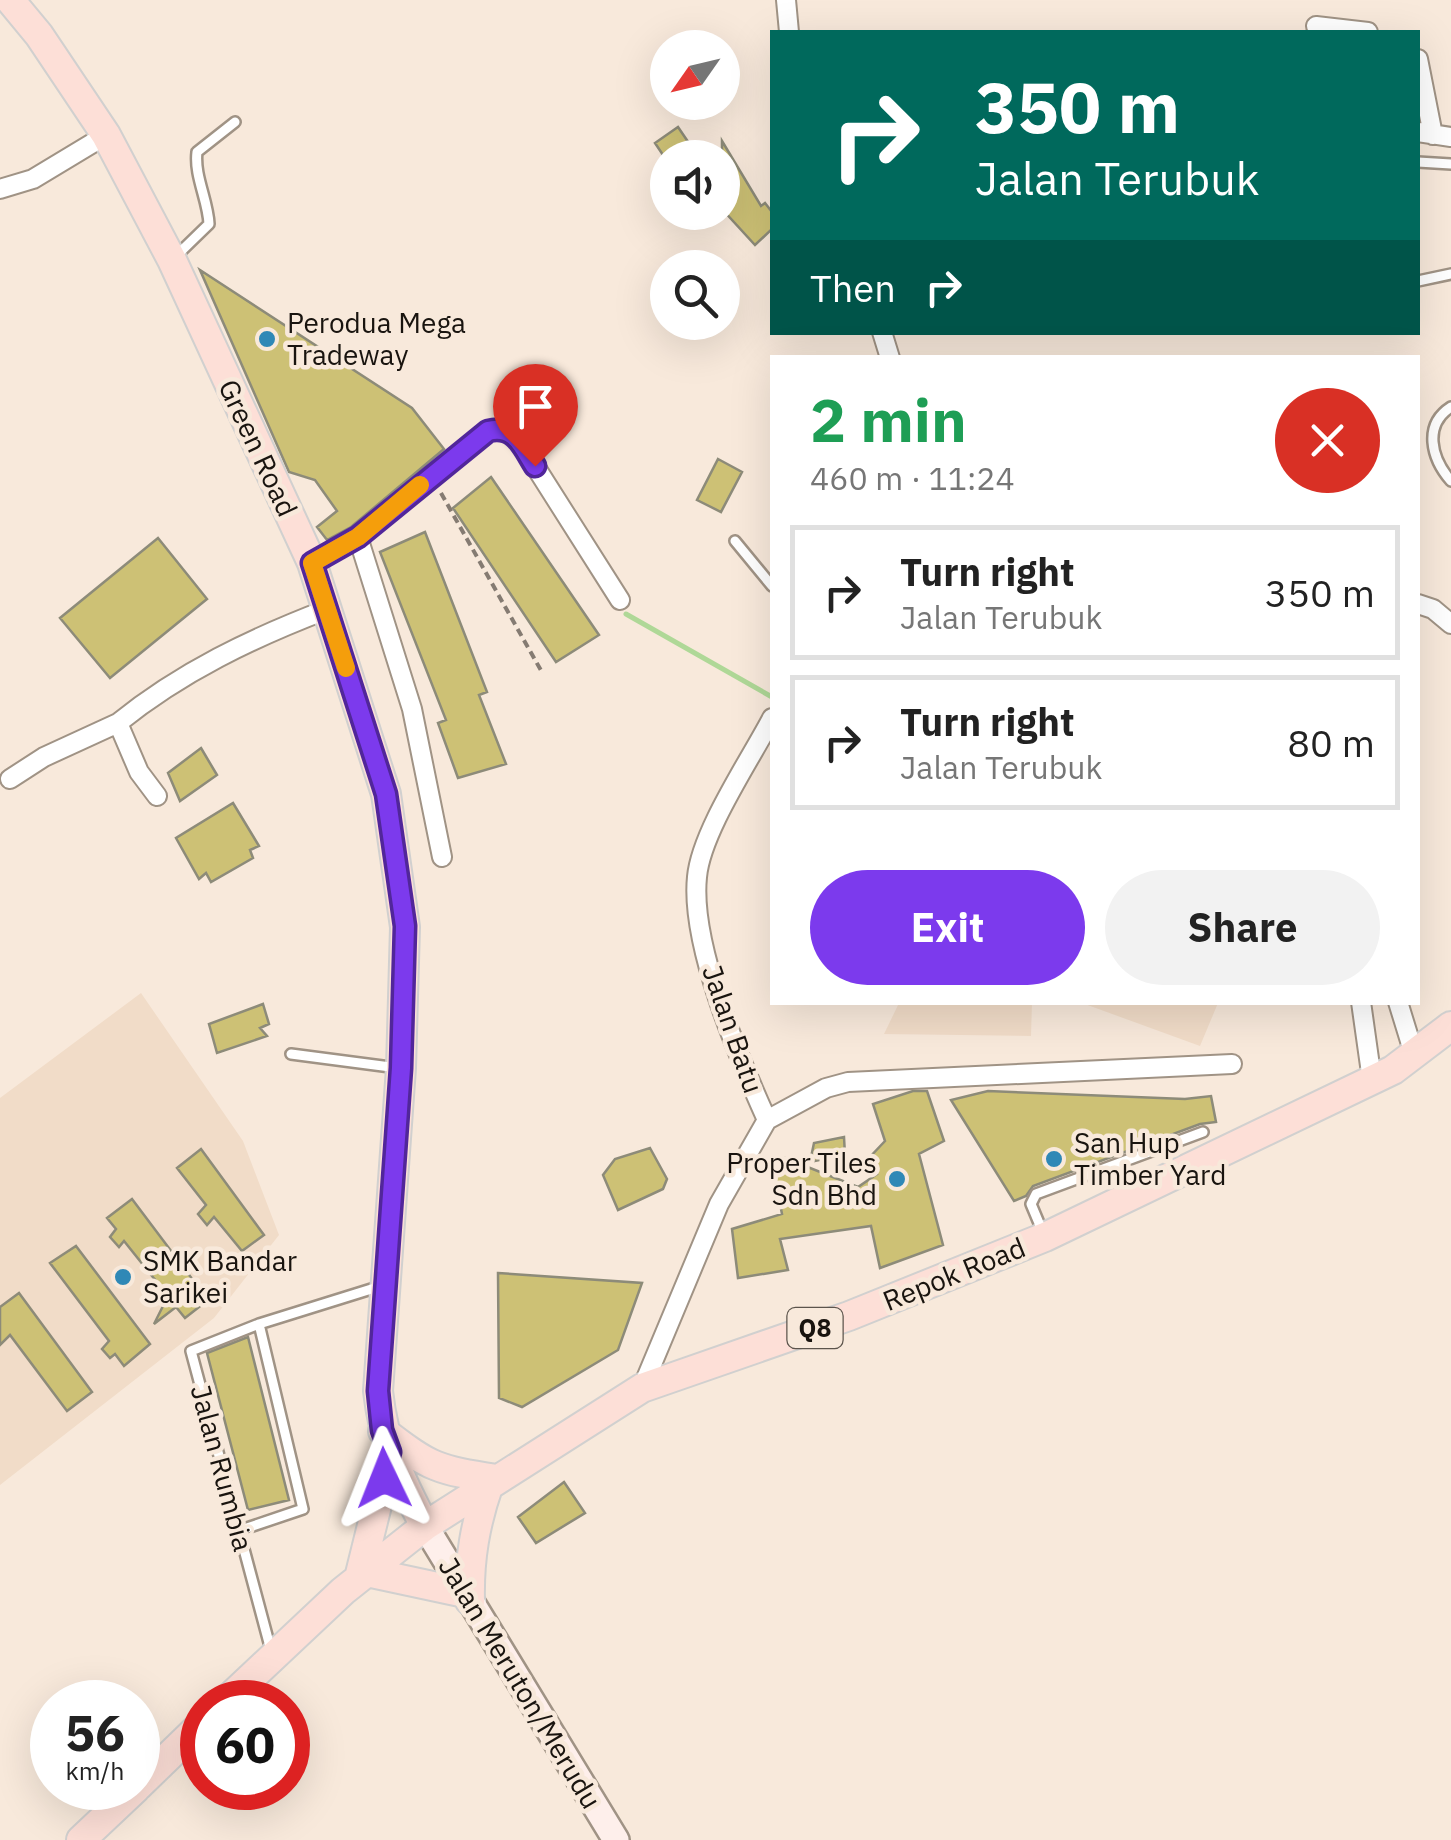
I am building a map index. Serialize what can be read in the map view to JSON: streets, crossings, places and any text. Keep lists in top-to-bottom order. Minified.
{"streets":{"main road":["Green Road","Repok Road","Q8","Jalan Meruton/Merudu"],"street":["Jalan Batu"],"lane":["Jalan Rumbia"]},"crossings":[["Green Road","Repok Road"],["Green Road","Jalan Meruton/Merudu"],["Jalan Batu","Repok Road"],["Repok Road","Jalan Rumbia"],["Repok Road","Jalan Meruton/Merudu"]],"places":["Perodua Mega Tradeway","San Hup Timber Yard","Proper Tiles Sdn Bhd","SMK Bandar Sarikei"],"north":"bottom left","page":{"turn":["350 m","Jalan Terubuk"],"then":"Then","heading":["2 min","460 m · 11:24"],"list":[{"name":"Turn right","note":"Jalan Terubuk","value":"350 m"},{"name":"Turn right","note":"Jalan Terubuk","value":"80 m"}],"buttons":["Exit","Share"],"speed":"56 km/h","limit":"60"}}
